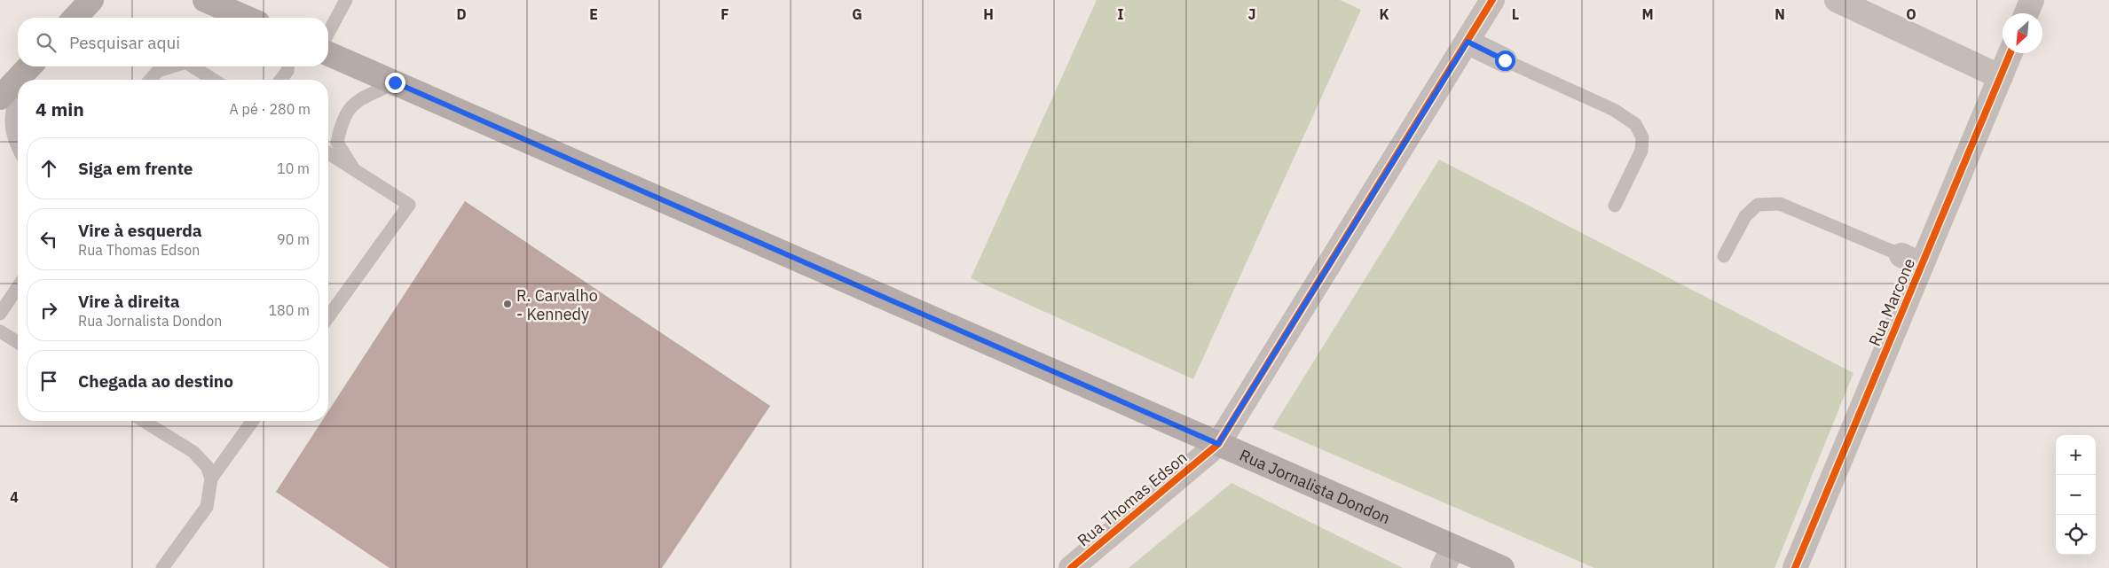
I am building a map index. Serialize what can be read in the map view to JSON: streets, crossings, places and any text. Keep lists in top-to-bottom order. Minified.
{"streets":{"main road":["Rua Jornalista Dondon"],"street":["Rua Marcone","Rua Thomas Edson"]},"crossings":[["Rua Jornalista Dondon","Rua Thomas Edson"]],"places":["R. Carvalho - Kennedy"],"north":"bottom left","page":{"search":"Pesquisar aqui","heading":["4 min","A pé · 280 m"],"list":[["Siga em frente","10 m"],["Vire à esquerda","Rua Thomas Edson","90 m"],["Vire à direita","Rua Jornalista Dondon","180 m"],"Chegada ao destino"],"map_buttons":["+","−"]},"grid":{"columns":["D","E","F","G","H","I","J","K","L","M","N","O"],"rows":["4"]}}
